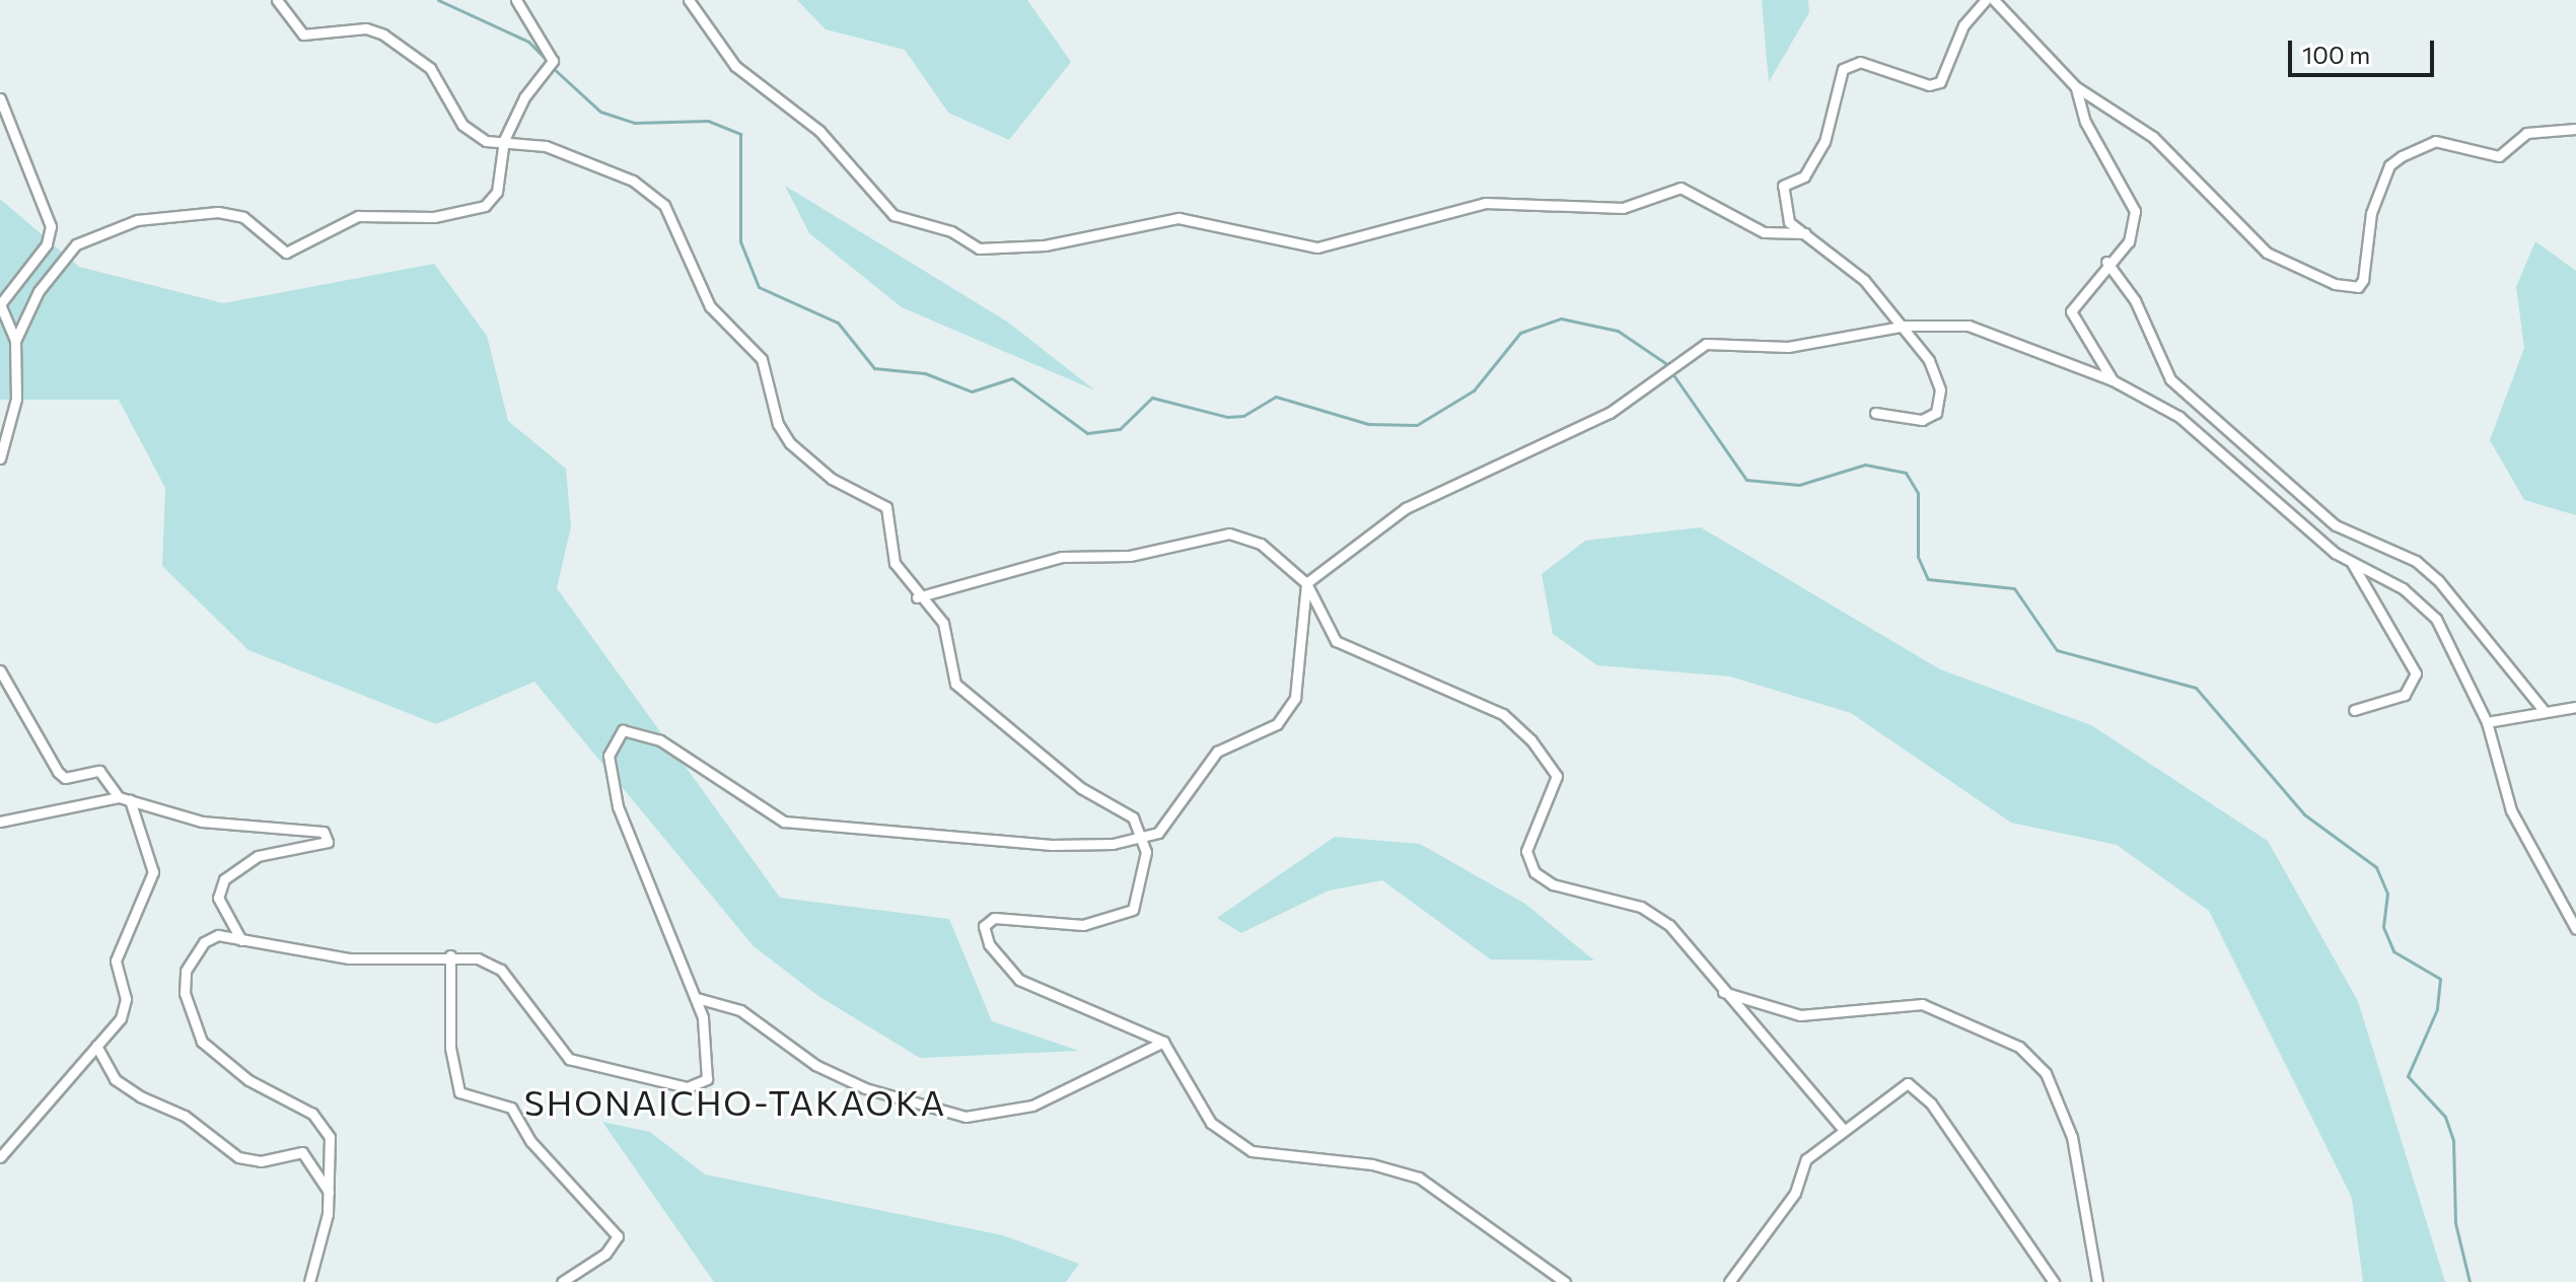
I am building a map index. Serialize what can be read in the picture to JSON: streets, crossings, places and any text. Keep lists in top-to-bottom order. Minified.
{"districts":["SHONAICHO-TAKAOKA"],"scale_bar":"100 m"}
